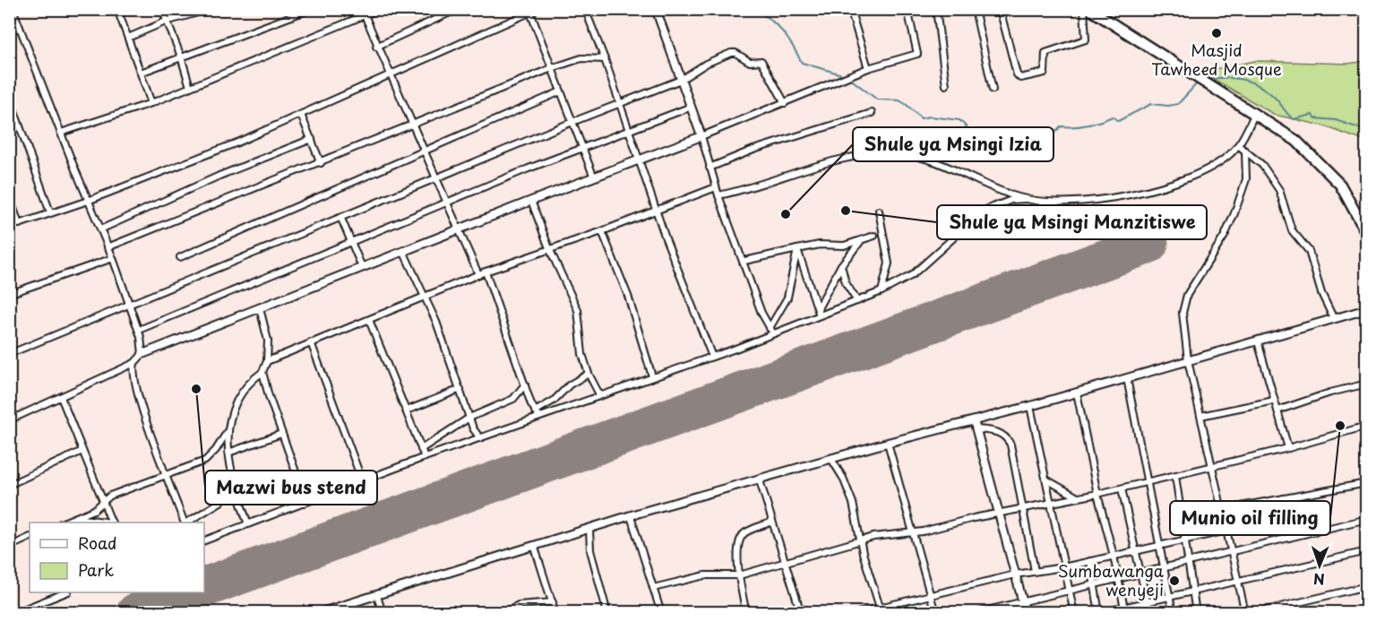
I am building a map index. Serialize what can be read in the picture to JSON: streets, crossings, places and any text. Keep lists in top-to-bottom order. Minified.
{"places":["Masjid Tawheed Mosque","Shule ya Msingi Manzitiswe","Shule ya Msingi Izia","Mazwi bus stend","Munio oil filling","Sumbawanga wenyeji"],"legend":["Road","Park"],"north":"bottom"}
